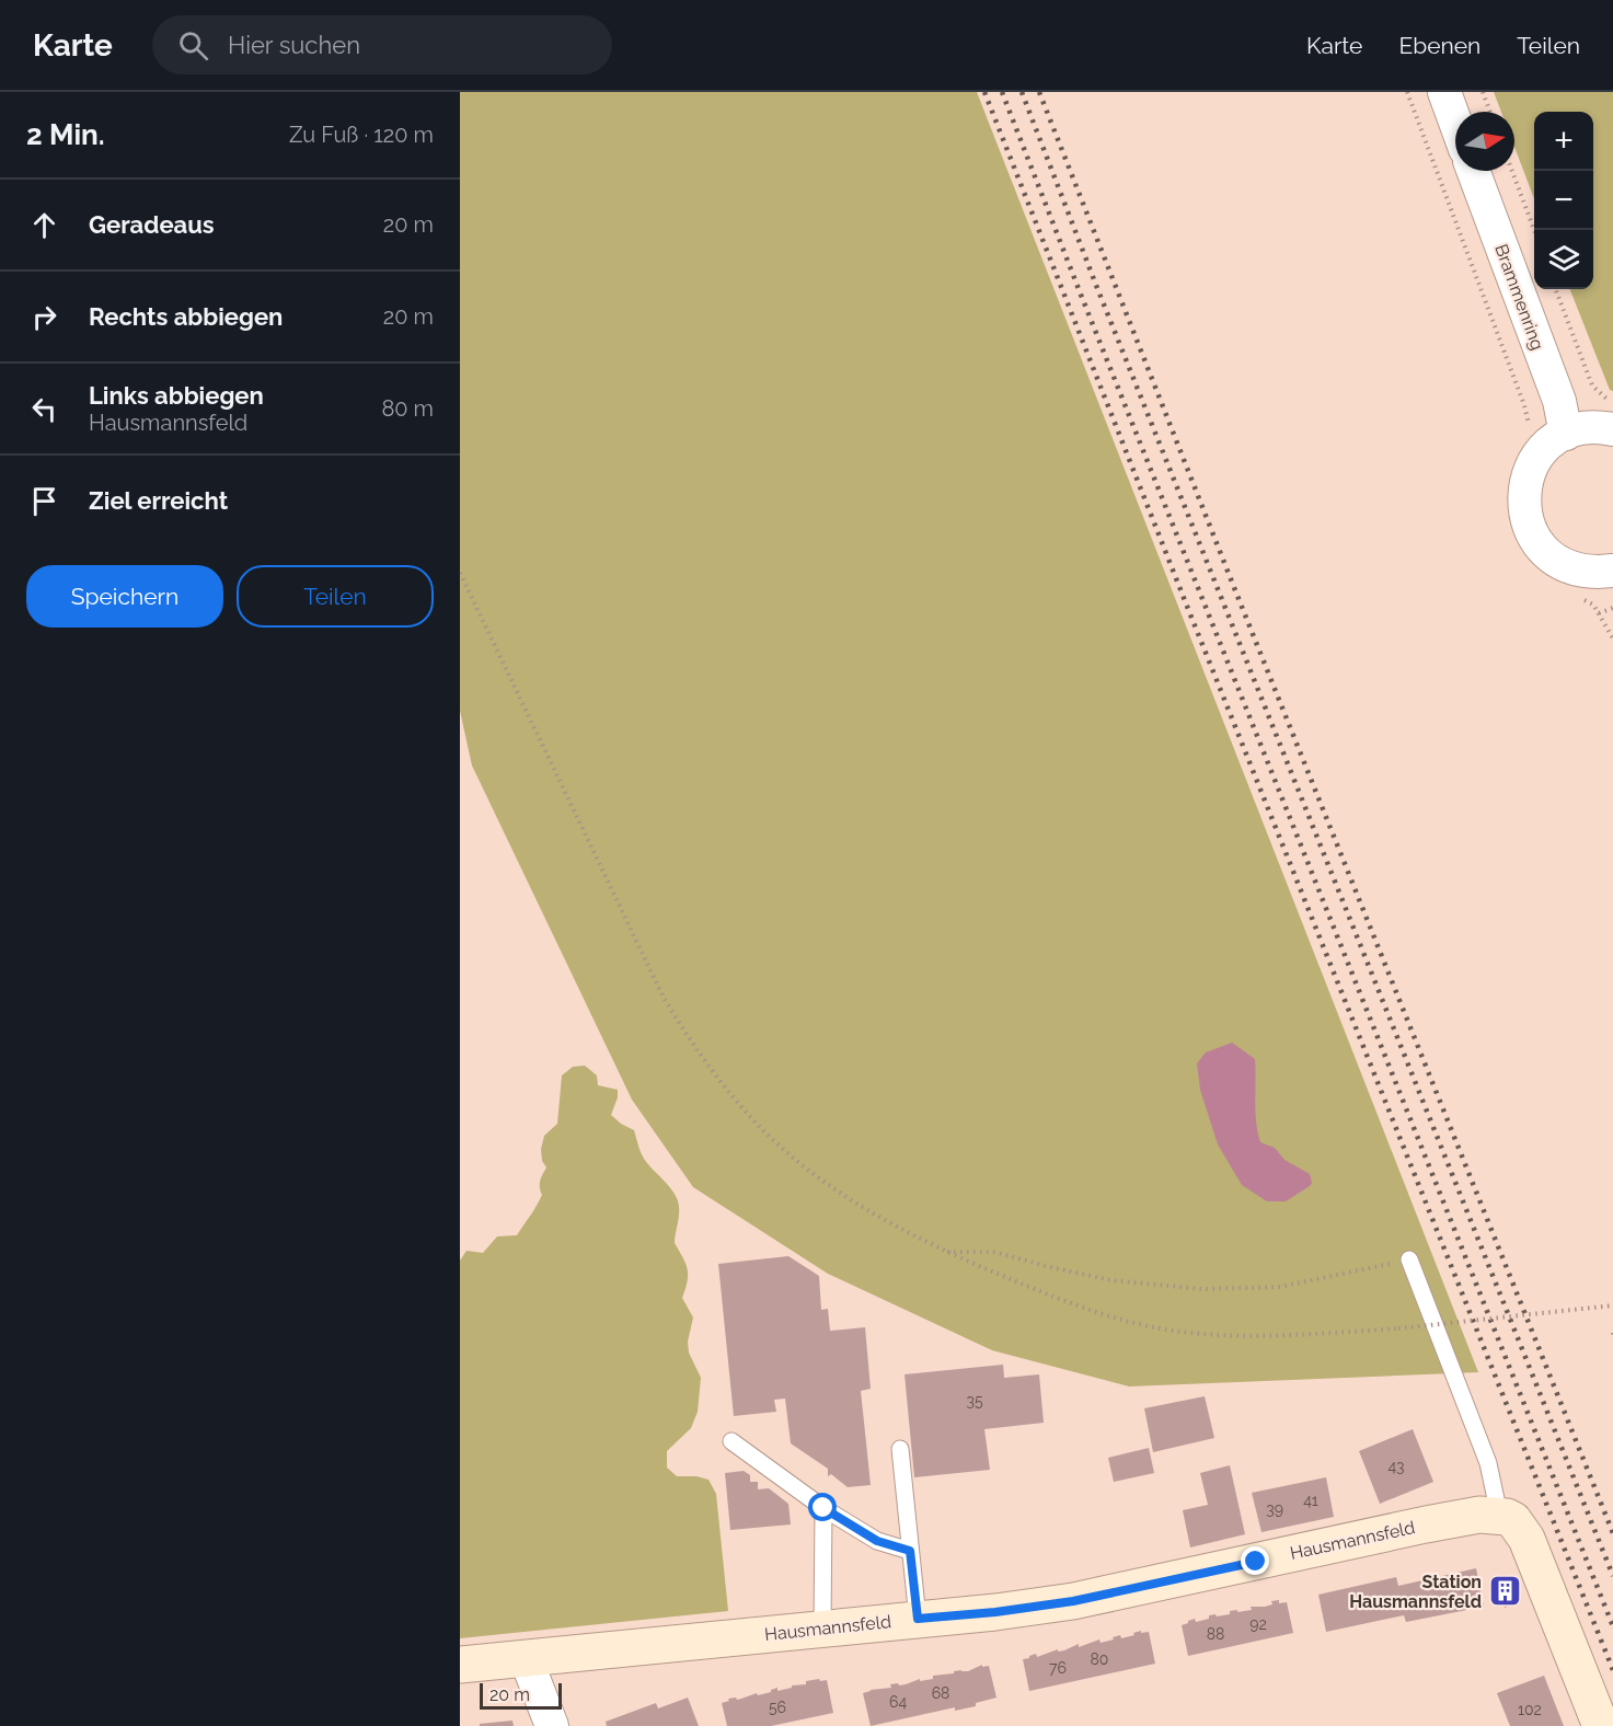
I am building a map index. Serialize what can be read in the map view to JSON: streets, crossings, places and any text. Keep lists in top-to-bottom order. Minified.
{"streets":{"main road":["Hausmannsfeld"],"street":["Brammenring"]},"places":{"building":["Station Hausmannsfeld"]},"house_numbers":["35","43","41","39","92","88","80","76","68","64","56","102"],"scale_bar":"20 m","north":"right","page":{"header":"Karte","search":"Hier suchen","nav":["Karte","Ebenen","Teilen"],"heading":["2 Min.","Zu Fuß · 120 m"],"map_buttons":["+","−"],"list":[["Geradeaus","20 m"],["Rechts abbiegen","20 m"],["Links abbiegen","Hausmannsfeld","80 m"],"Ziel erreicht"],"buttons":["Speichern","Teilen"],"scale":"20 m"}}
